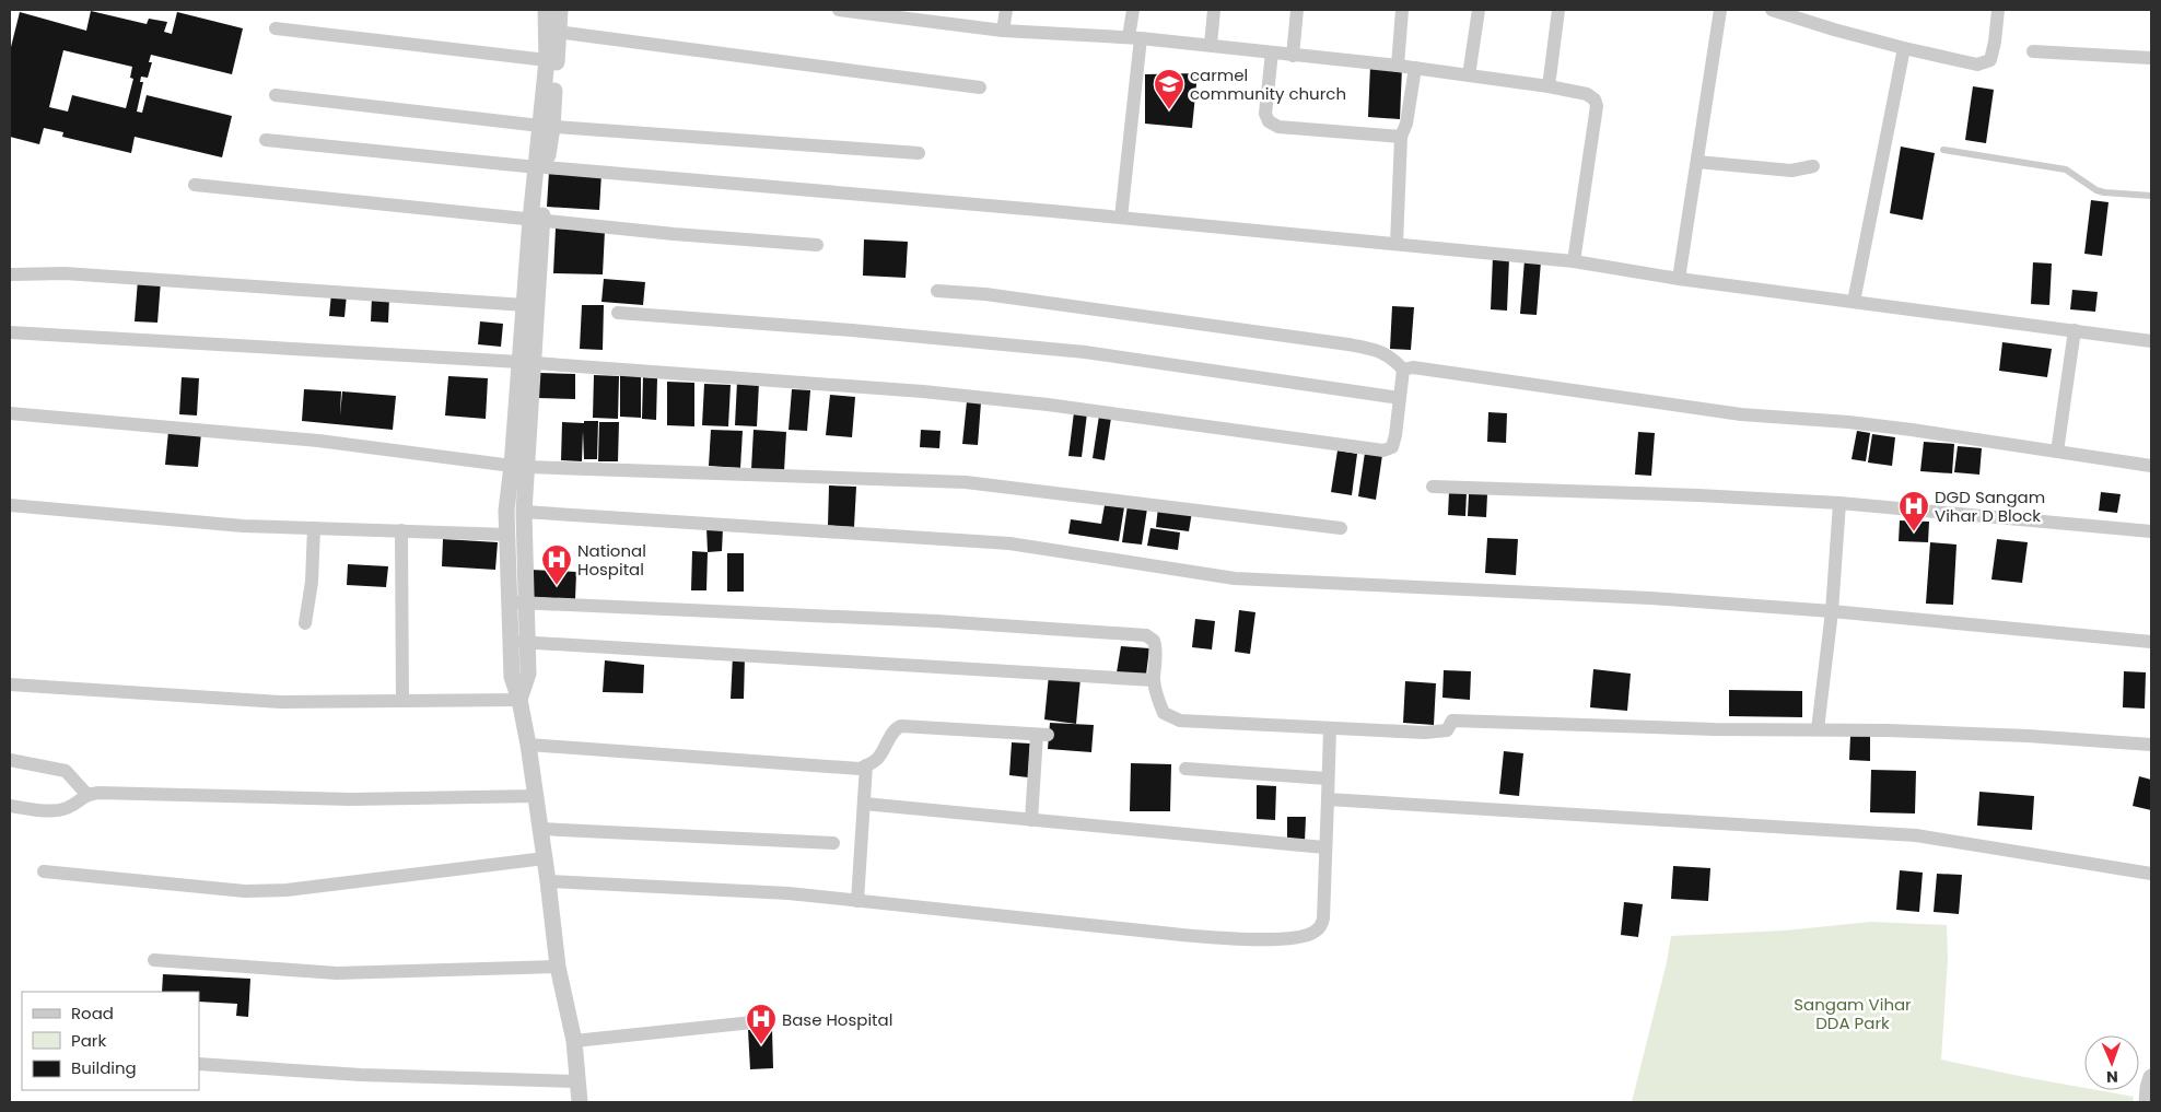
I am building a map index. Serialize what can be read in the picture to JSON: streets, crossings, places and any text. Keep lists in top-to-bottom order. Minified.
{"parks":["Sangam Vihar DDA Park"],"places":{"school or university":["carmel community church"],"hospital":["DGD Sangam Vihar D Block","National Hospital","Base Hospital"]},"legend":["Road","Park","Building"],"north":"bottom"}
